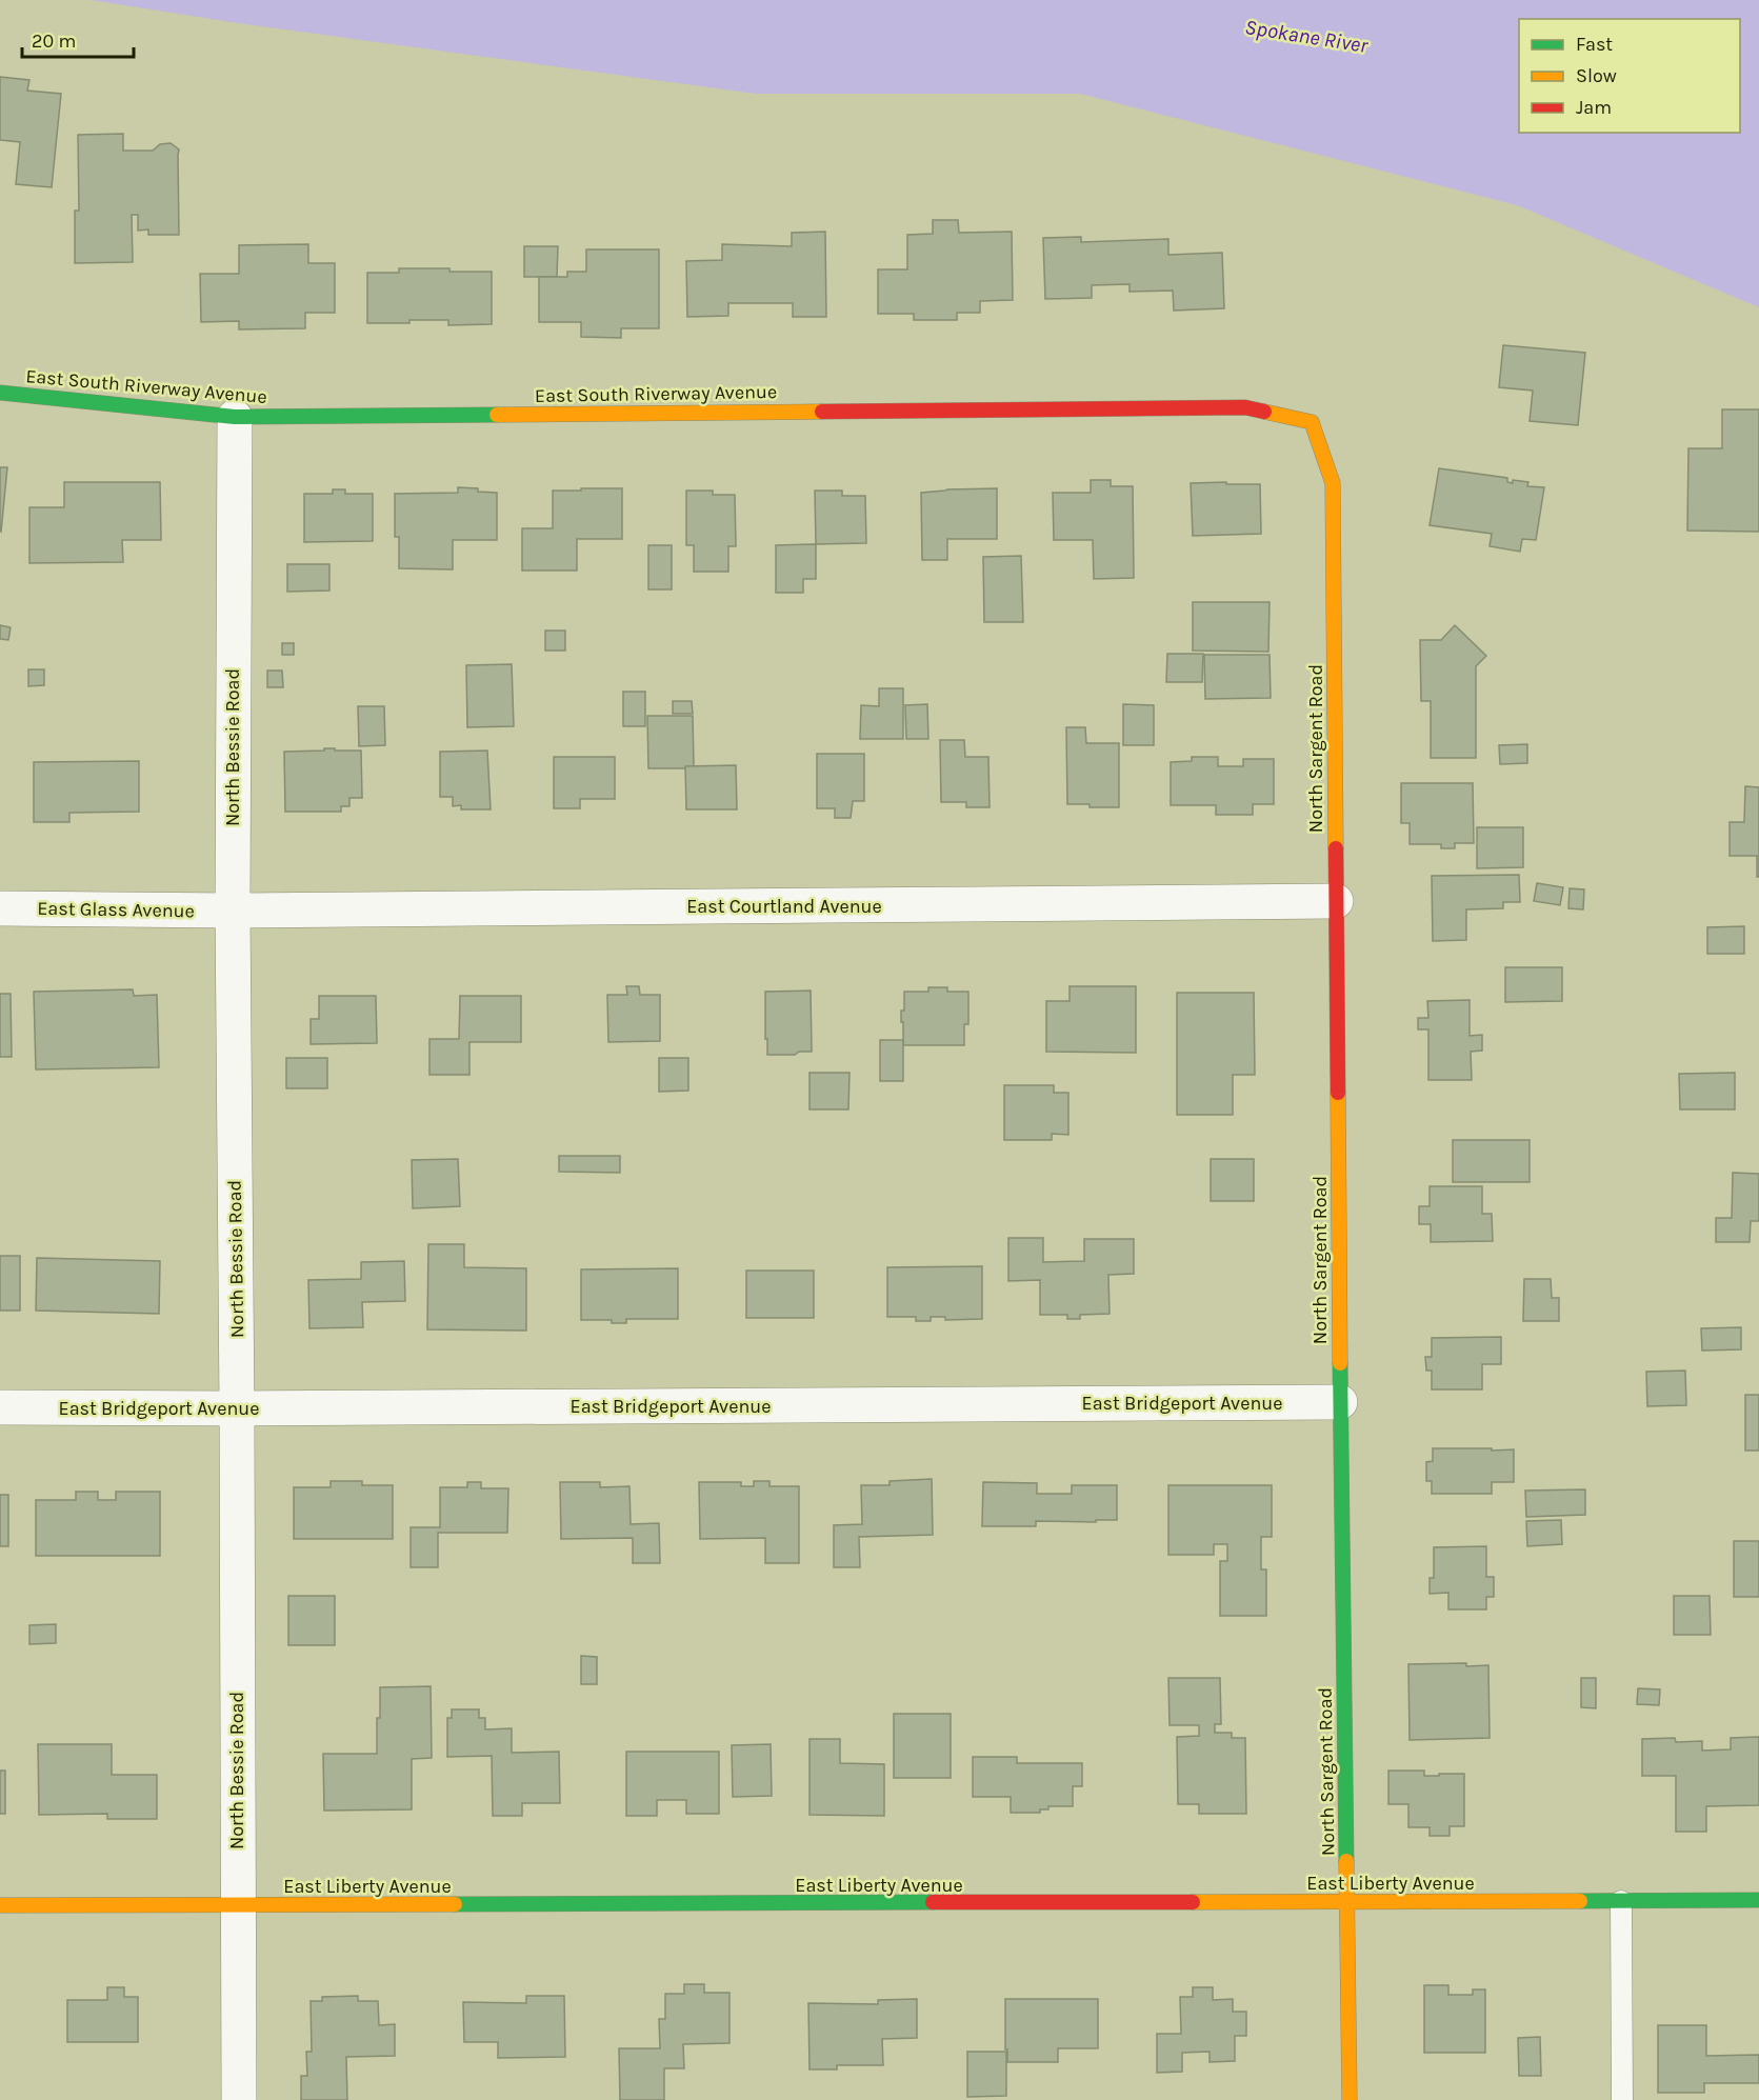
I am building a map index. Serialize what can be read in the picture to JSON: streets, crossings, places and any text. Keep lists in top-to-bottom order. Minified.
{"streets":{"street":["East South Riverway Avenue","North Bessie Road","North Sargent Road","East Courtland Avenue","East Glass Avenue","East Bridgeport Avenue","East Liberty Avenue"]},"crossings":[["East South Riverway Avenue","North Bessie Road"],["East South Riverway Avenue","North Sargent Road"],["North Bessie Road","East Courtland Avenue"],["North Bessie Road","East Glass Avenue"],["North Bessie Road","East Bridgeport Avenue"],["North Bessie Road","East Liberty Avenue"],["North Sargent Road","East Courtland Avenue"],["North Sargent Road","East Bridgeport Avenue"],["North Sargent Road","East Liberty Avenue"],["East Courtland Avenue","East Glass Avenue"]],"water":["Spokane River"],"legend":["Fast","Slow","Jam"],"scale_bar":"20 m"}
